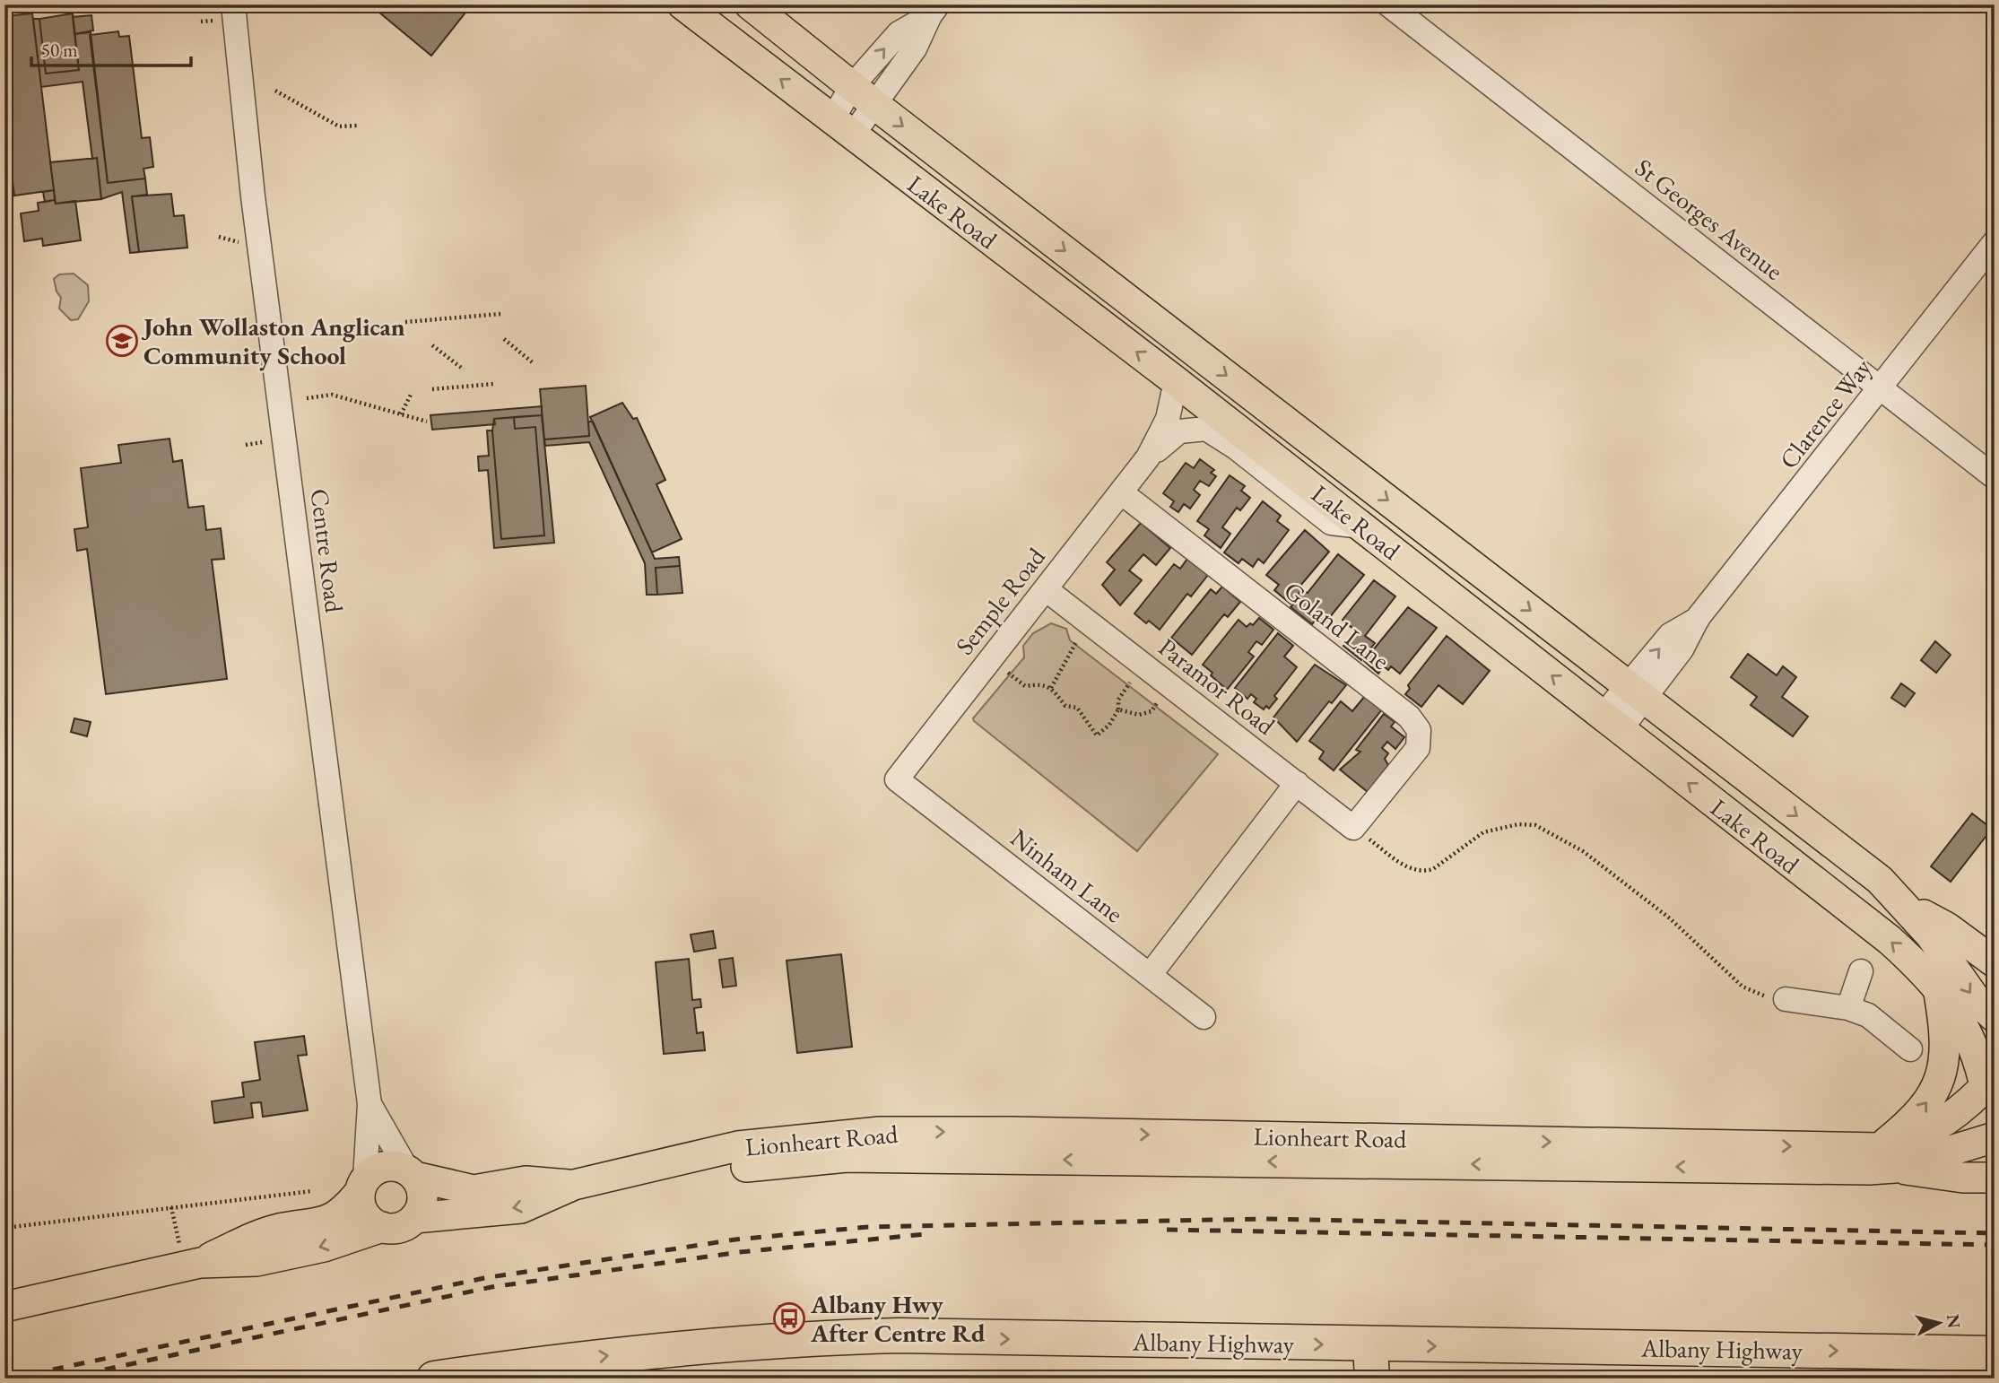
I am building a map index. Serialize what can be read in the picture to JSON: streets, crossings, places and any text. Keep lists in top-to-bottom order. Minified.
{"streets":{"highway":["Albany Highway"],"main road":["Lake Road","Lionheart Road"],"street":["St Georges Avenue","Clarence Way","Centre Road","Semple Road","Goland Lane","Paramor Road","Ninham Lane"]},"crossings":[["Lake Road","Clarence Way"],["Lake Road","Semple Road"],["Lake Road","Lionheart Road"],["St Georges Avenue","Clarence Way"],["Centre Road","Lionheart Road"],["Semple Road","Goland Lane"],["Semple Road","Paramor Road"],["Semple Road","Ninham Lane"],["Goland Lane","Paramor Road"]],"one_way":["Albany Highway"],"places":{"school or university":["John Wollaston Anglican Community School"],"bus stop":["Albany Hwy After Centre Rd"]},"scale_bar":"50 m","north":"right"}
